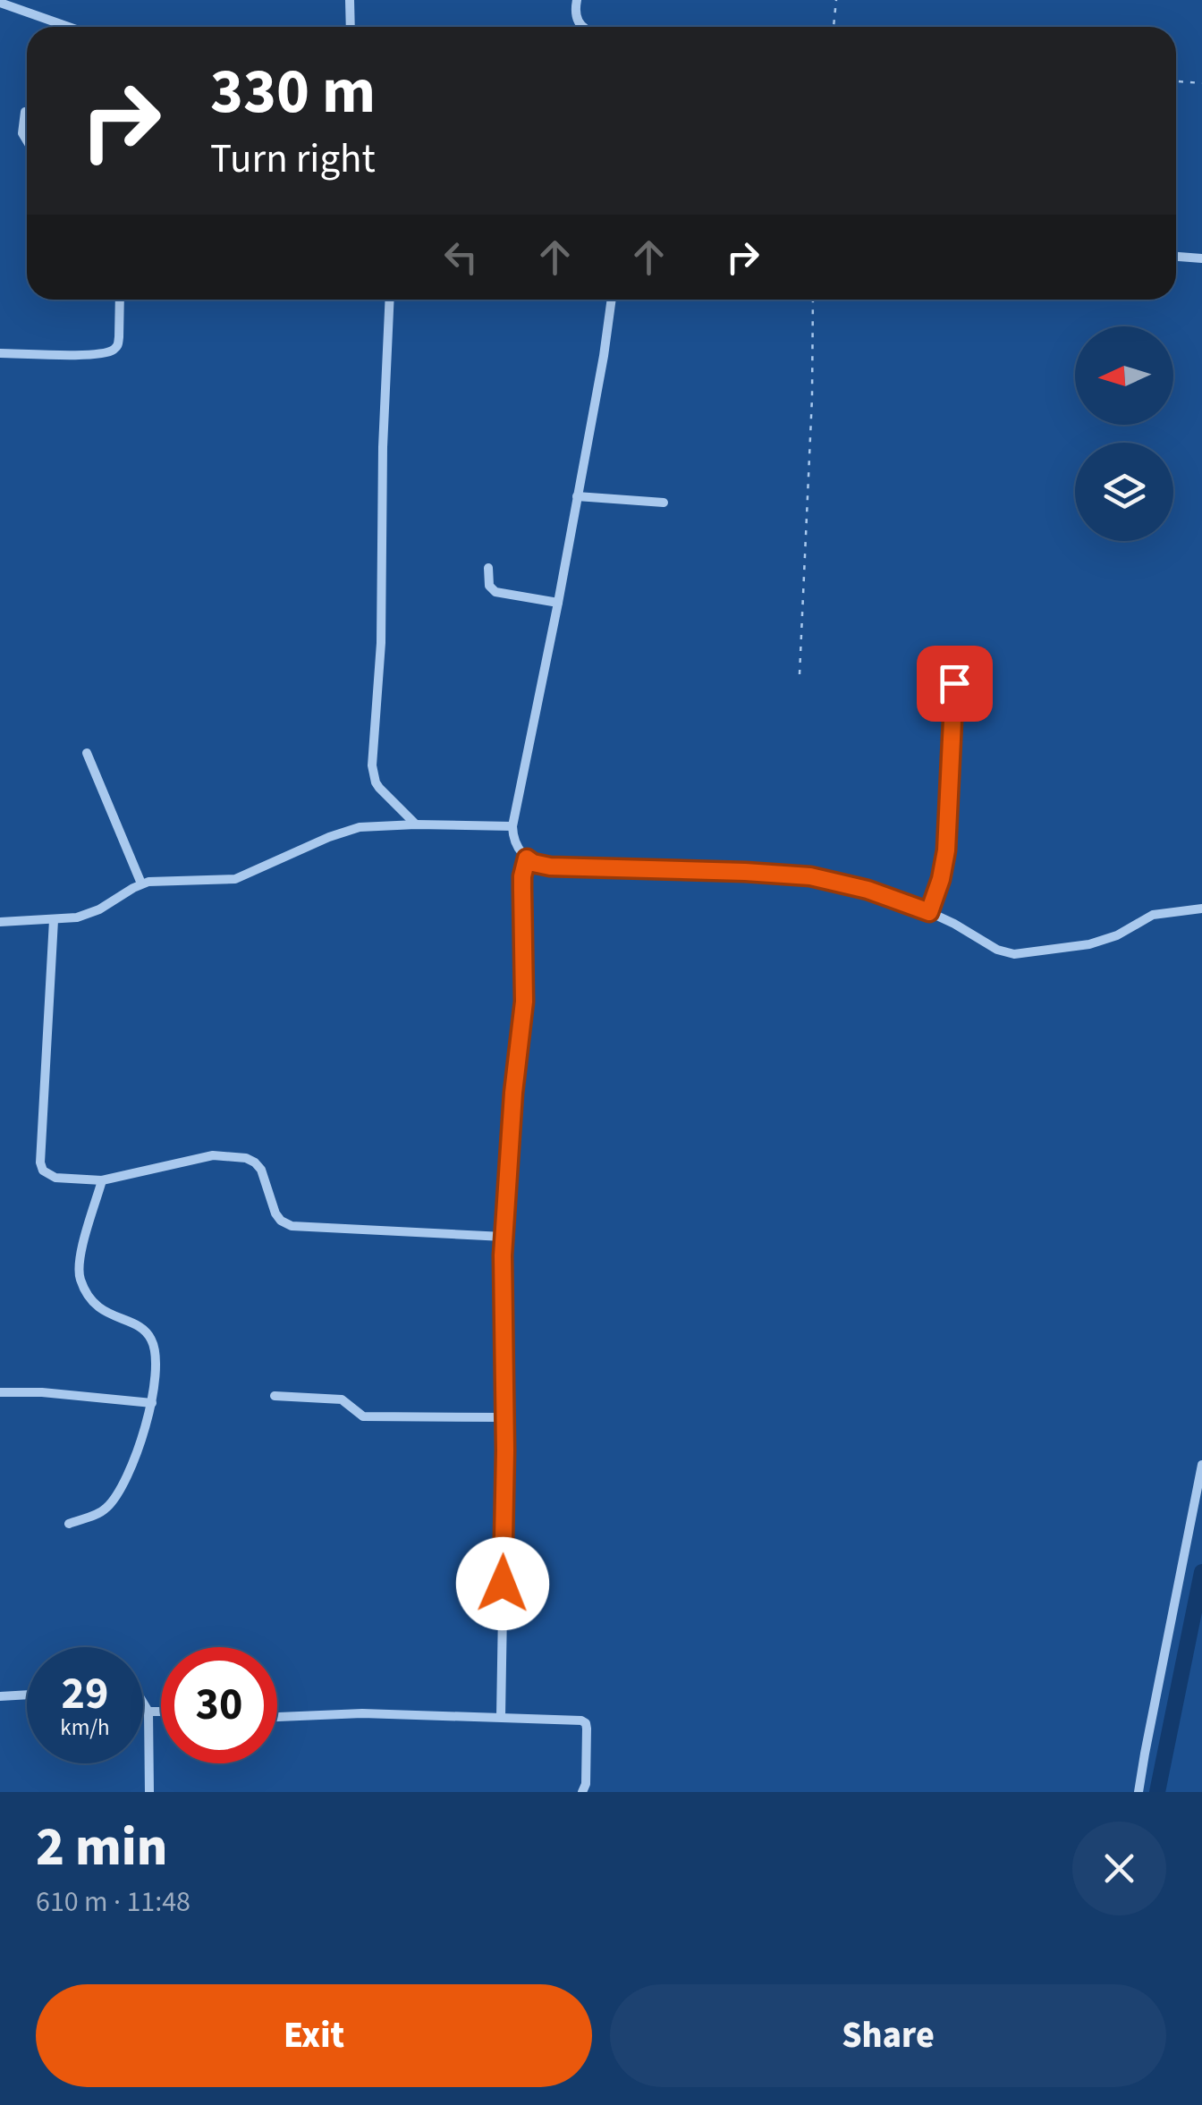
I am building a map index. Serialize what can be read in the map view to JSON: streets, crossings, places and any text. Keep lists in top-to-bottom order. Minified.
{"north":"left","page":{"turn":["330 m","Turn right"],"speed":"29 km/h","limit":"30","heading":["2 min","610 m · 11:48"],"buttons":["Exit","Share"]}}
